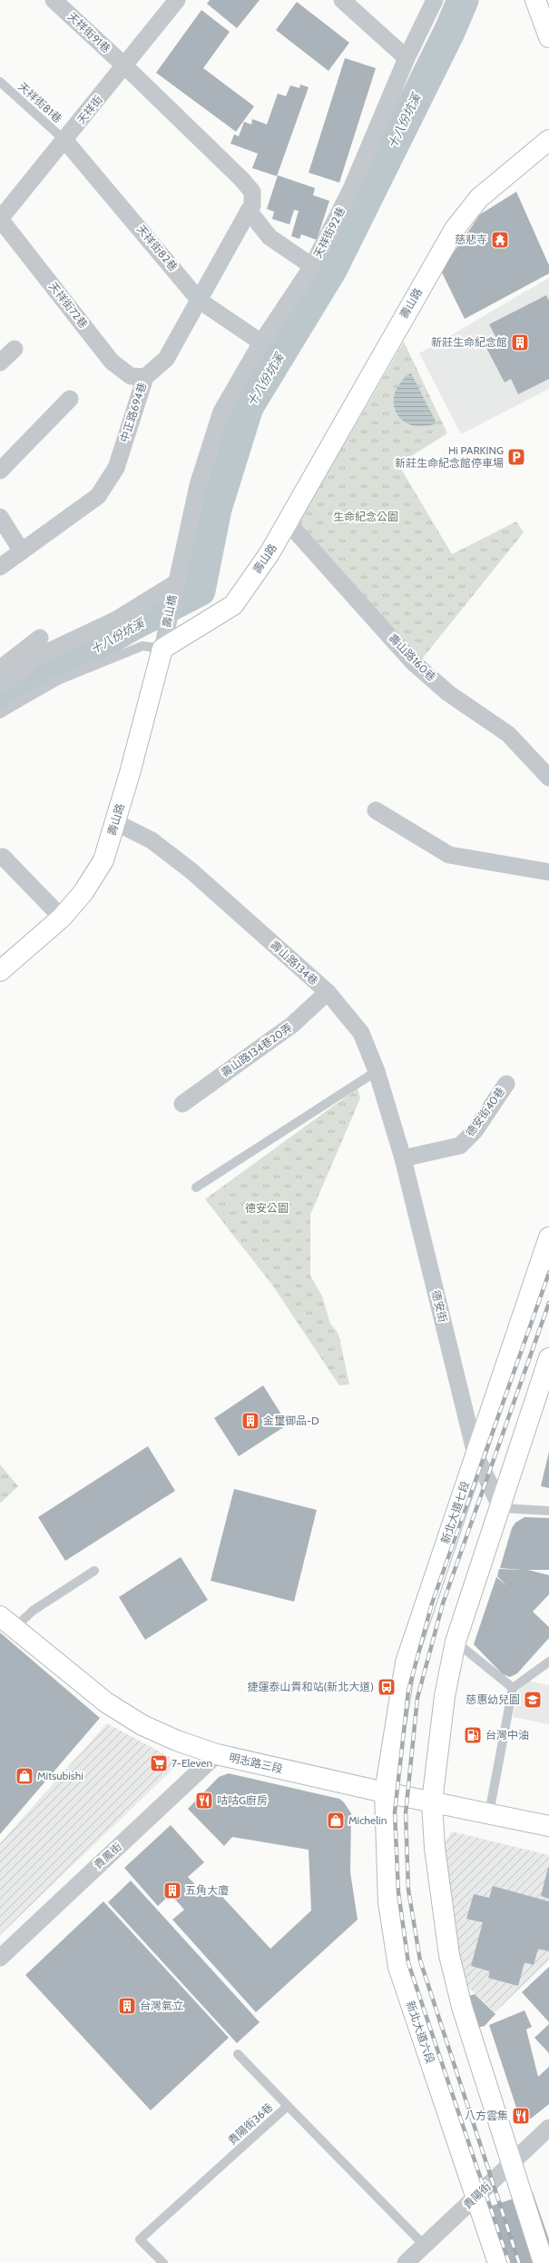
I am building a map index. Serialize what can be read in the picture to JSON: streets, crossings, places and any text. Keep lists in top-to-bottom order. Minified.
{"streets":{"main road":["壽山路","新北大道七段","明志路三段","新北大道六段"],"street":["天祥街91巷","天祥街","天祥街92巷","天祥街82巷","天祥街72巷","中正路694巷","壽山橋","壽山路160巷","壽山路134巷","壽山路134巷20弄","德安街40巷","德安街","貴鳳街","貴陽街"],"lane":["天祥街81巷","貴陽街36巷"]},"crossings":[["天祥街91巷","天祥街"],["天祥街81巷","天祥街"],["天祥街81巷","天祥街82巷"],["天祥街","天祥街82巷"],["天祥街","天祥街72巷"],["天祥街92巷","中正路694巷"],["天祥街92巷","壽山橋"],["天祥街82巷","中正路694巷"],["天祥街82巷","壽山橋"],["壽山路","壽山橋"],["壽山路","壽山路160巷"],["壽山路","壽山路134巷"],["天祥街72巷","中正路694巷"],["壽山路134巷","壽山路134巷20弄"],["壽山路134巷","德安街40巷"],["壽山路134巷","德安街"],["德安街40巷","德安街"],["德安街","新北大道七段"],["新北大道七段","明志路三段"],["新北大道七段","新北大道六段"],["明志路三段","貴鳳街"],["明志路三段","新北大道六段"],["新北大道六段","貴陽街"],["貴陽街36巷","貴陽街"]],"water":["十八份坑溪"],"parks":["生命紀念公園","德安公園"],"places":{"temple":["慈悲寺"],"building":["新莊生命紀念館","金璽御品-D","五角大廈","台灣氣立"],"parking":["Hi PARKING 新莊生命紀念館停車場"],"bus stop":["捷運泰山貴和站(新北大道)"],"school or university":["慈惠幼兒園"],"fuel station":["台灣中油"],"supermarket":["7-Eleven"],"shop":["Mitsubishi","Michelin"],"restaurant":["咕咕G廚房","八方雲集"]}}
